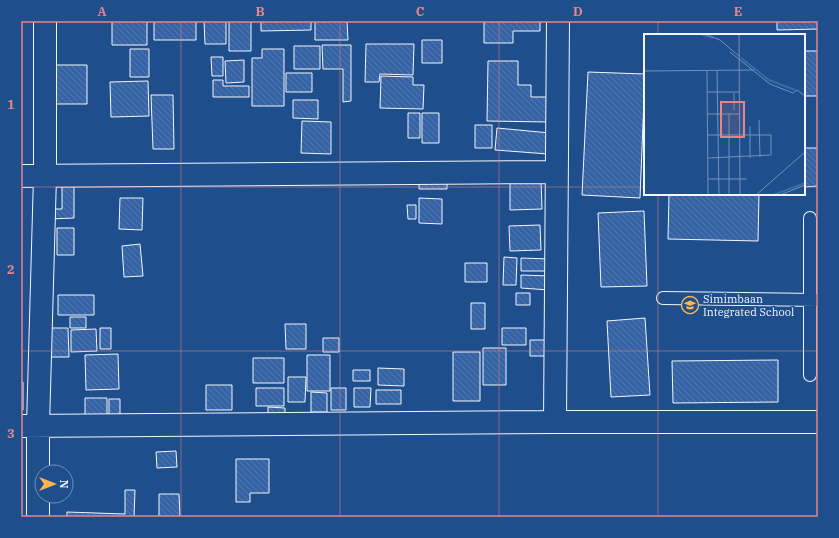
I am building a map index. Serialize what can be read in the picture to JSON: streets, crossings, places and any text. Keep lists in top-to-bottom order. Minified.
{"places":{"school or university":["Simimbaan Integrated School"]},"north":"right","grid":{"columns":["A","B","C","D","E"],"rows":["1","2","3"]}}
